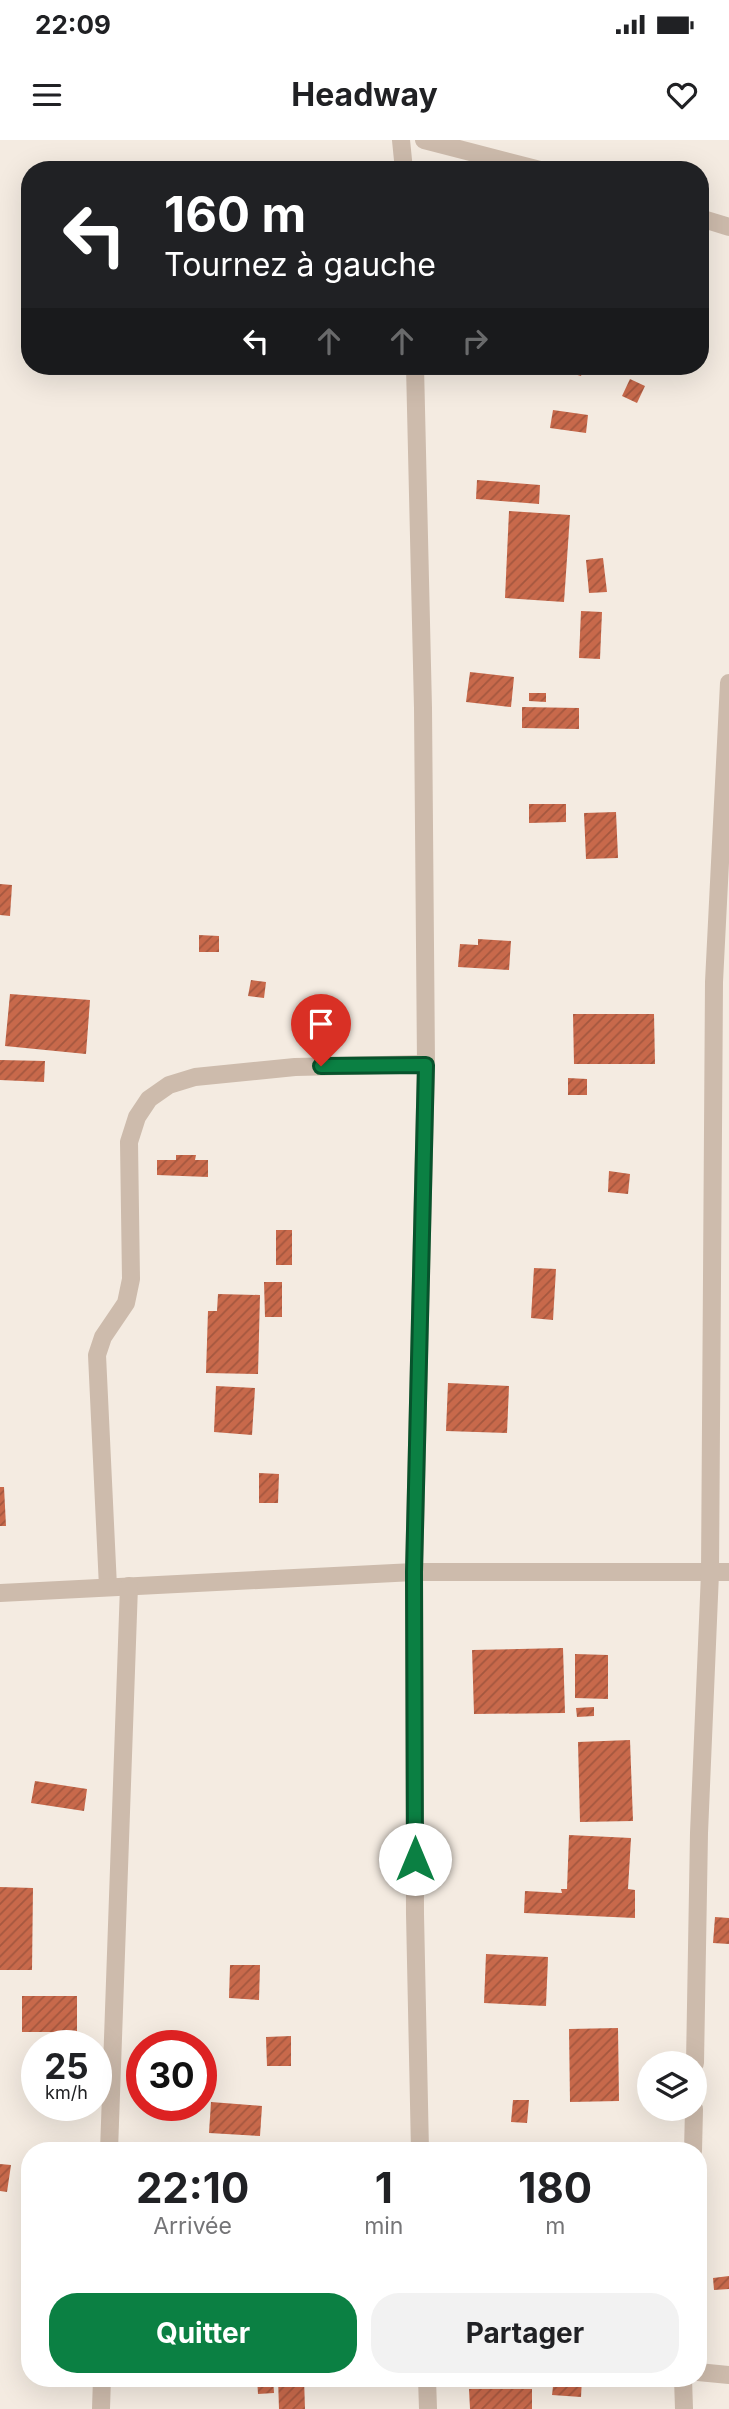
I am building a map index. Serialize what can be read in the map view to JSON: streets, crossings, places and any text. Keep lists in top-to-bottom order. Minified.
{"page":{"status":"22:09","header":"Headway","turn":["160 m","Tournez à gauche"],"speed":"25 km/h","limit":"30","eta":["22:10","Arrivée","1","min","180","m"],"buttons":["Quitter","Partager"]}}
